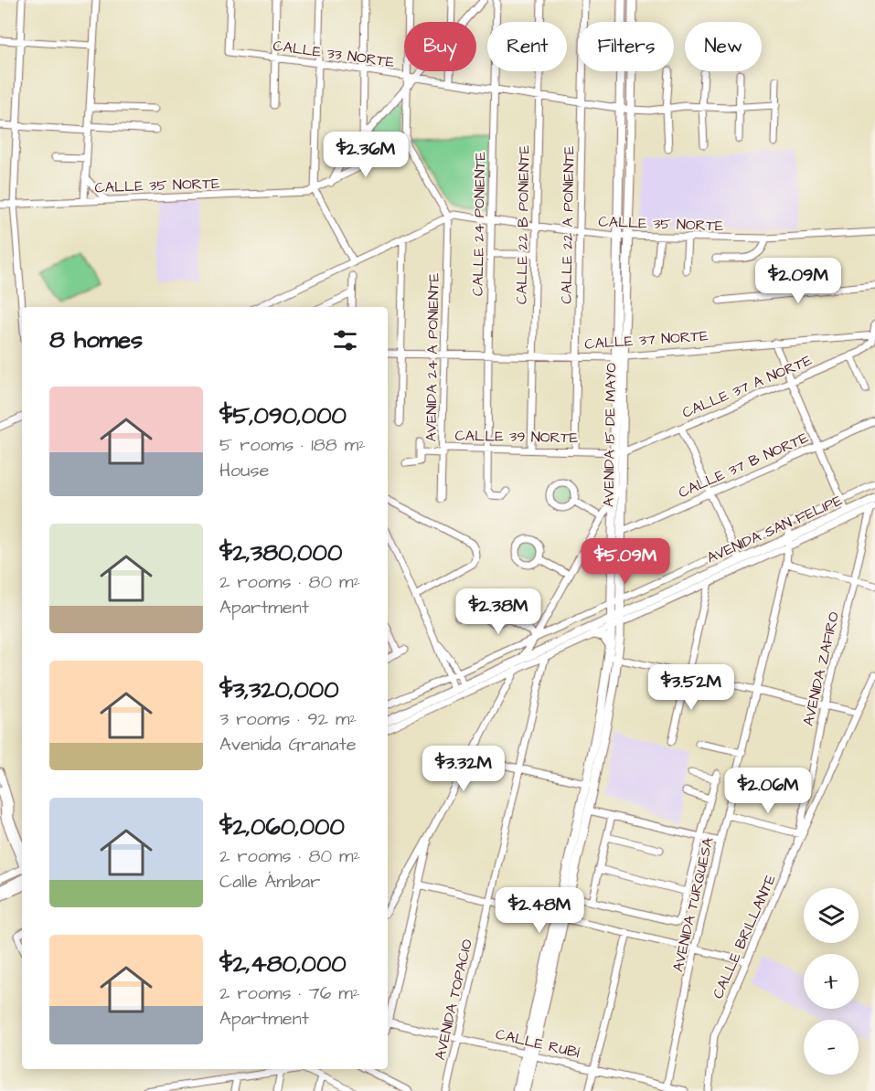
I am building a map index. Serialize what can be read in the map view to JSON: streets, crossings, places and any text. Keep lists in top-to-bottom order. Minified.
{"streets":{"main road":["AVENIDA 15 DE MAYO","AVENIDA SAN FELIPE"],"street":["CALLE 33 NORTE","CALLE 35 NORTE","CALLE 24 PONIENTE","CALLE 22 B PONIENTE","CALLE 22 A PONIENTE","CALLE 37 NORTE","AVENIDA 24 A PONIENTE","CALLE 37 A NORTE","CALLE 39 NORTE","CALLE 37 B NORTE","AVENIDA ZAFIRO","AVENIDA TURQUESA","CALLE BRILLANTE","AVENIDA TOPACIO","CALLE RUBÍ"]},"crossings":[["CALLE 33 NORTE","CALLE 24 PONIENTE"],["CALLE 33 NORTE","CALLE 22 B PONIENTE"],["CALLE 33 NORTE","CALLE 22 A PONIENTE"],["CALLE 33 NORTE","AVENIDA 15 DE MAYO"],["CALLE 35 NORTE","CALLE 24 PONIENTE"],["CALLE 35 NORTE","CALLE 22 B PONIENTE"],["CALLE 35 NORTE","CALLE 22 A PONIENTE"],["CALLE 35 NORTE","AVENIDA 24 A PONIENTE"],["CALLE 35 NORTE","AVENIDA 15 DE MAYO"],["CALLE 24 PONIENTE","CALLE 37 NORTE"],["CALLE 24 PONIENTE","CALLE 39 NORTE"],["CALLE 22 B PONIENTE","CALLE 37 NORTE"],["CALLE 22 B PONIENTE","CALLE 39 NORTE"],["CALLE 22 A PONIENTE","CALLE 37 NORTE"],["CALLE 22 A PONIENTE","CALLE 39 NORTE"],["CALLE 37 NORTE","AVENIDA 24 A PONIENTE"],["CALLE 37 NORTE","CALLE 37 A NORTE"],["CALLE 37 NORTE","AVENIDA 15 DE MAYO"],["AVENIDA 24 A PONIENTE","CALLE 39 NORTE"],["CALLE 37 A NORTE","AVENIDA 15 DE MAYO"],["CALLE 37 A NORTE","CALLE 39 NORTE"],["AVENIDA 15 DE MAYO","CALLE 39 NORTE"],["AVENIDA 15 DE MAYO","CALLE 37 B NORTE"],["AVENIDA 15 DE MAYO","AVENIDA SAN FELIPE"],["AVENIDA 15 DE MAYO","CALLE RUBÍ"],["AVENIDA SAN FELIPE","AVENIDA ZAFIRO"],["AVENIDA SAN FELIPE","AVENIDA TURQUESA"],["AVENIDA SAN FELIPE","AVENIDA TOPACIO"],["AVENIDA ZAFIRO","CALLE BRILLANTE"],["AVENIDA TURQUESA","CALLE RUBÍ"],["AVENIDA TOPACIO","CALLE RUBÍ"]],"page":{"chip":["Buy","Rent","Filters","New"],"price":["$2.36M","$2.09M","$5.09M","$2.38M","$3.52M","$3.32M","$2.06M","$2.48M"],"heading":"8 homes","list":[{"name":"$5,090,000","note":"5 rooms · 188 m² · House"},{"name":"$2,380,000","note":"2 rooms · 80 m² · Apartment"},{"name":"$3,320,000","note":"3 rooms · 92 m² · Avenida Granate"},{"name":"$2,060,000","note":"2 rooms · 80 m² · Calle Ámbar"},{"name":"$2,480,000","note":"2 rooms · 76 m² · Apartment"}],"map_buttons":["+","−"]}}
